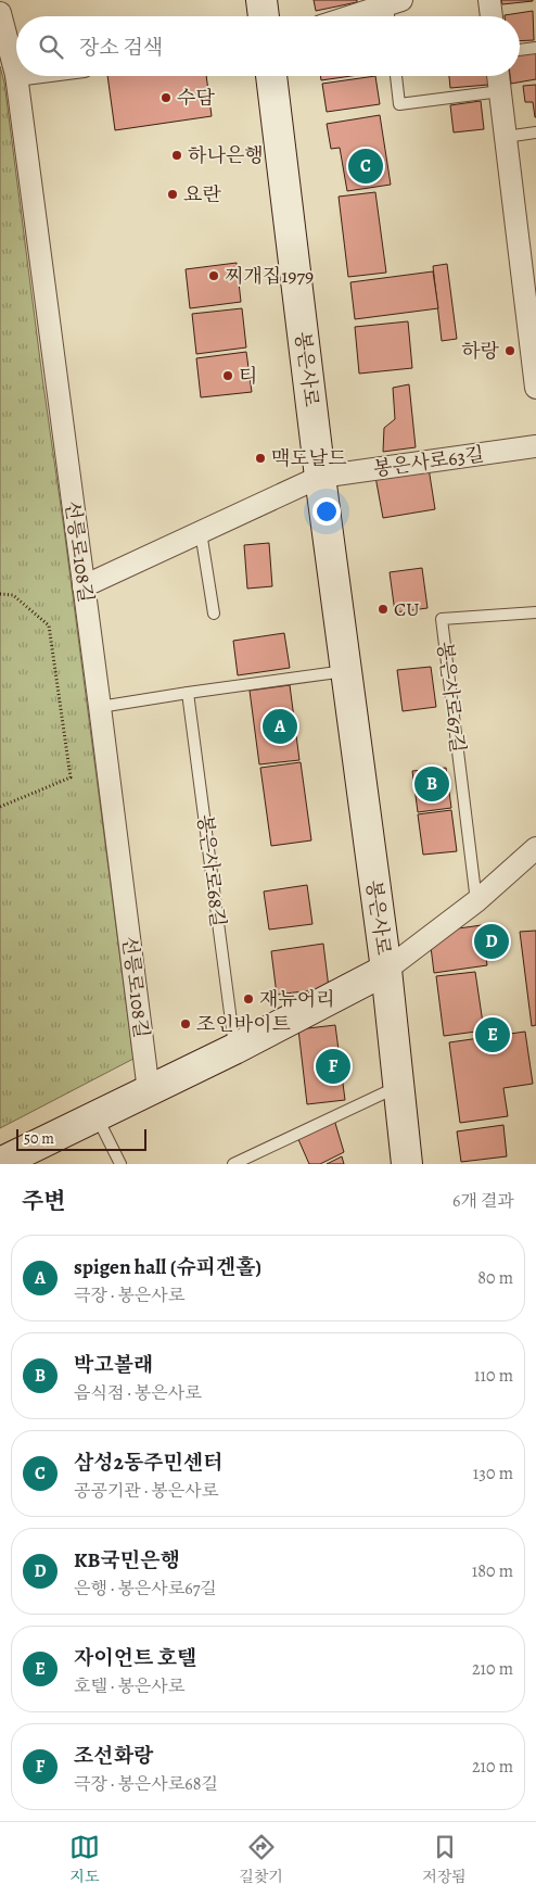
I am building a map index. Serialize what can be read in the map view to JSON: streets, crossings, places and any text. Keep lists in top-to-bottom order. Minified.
{"streets":{"main road":["봉은사로"],"street":["봉은사로63길","선릉로108길"],"lane":["봉은사로67길","봉은사로68길"]},"crossings":[["봉은사로","봉은사로63길"],["봉은사로63길","선릉로108길"]],"places":["수담","하나은행","요란","찌개집1979","하랑","티","맥도날드","CU","재뉴어리","조인바이트"],"scale_bar":"50 m","page":{"search":"장소 검색","pins":["C","A","B","D","E","F"],"scale":"50 m","heading":["주변","6개 결과"],"list":[{"mark":"A","name":"spigen hall (슈피겐홀)","note":"극장 · 봉은사로","value":"80 m"},{"mark":"B","name":"박고볼래","note":"음식점 · 봉은사로","value":"110 m"},{"mark":"C","name":"삼성2동주민센터","note":"공공기관 · 봉은사로","value":"130 m"},{"mark":"D","name":"KB국민은행","note":"은행 · 봉은사로67길","value":"180 m"},{"mark":"E","name":"자이언트 호텔","note":"호텔 · 봉은사로","value":"210 m"},{"mark":"F","name":"조선화랑","note":"극장 · 봉은사로68길","value":"210 m"}],"nav":["지도","길찾기","저장됨"]}}
